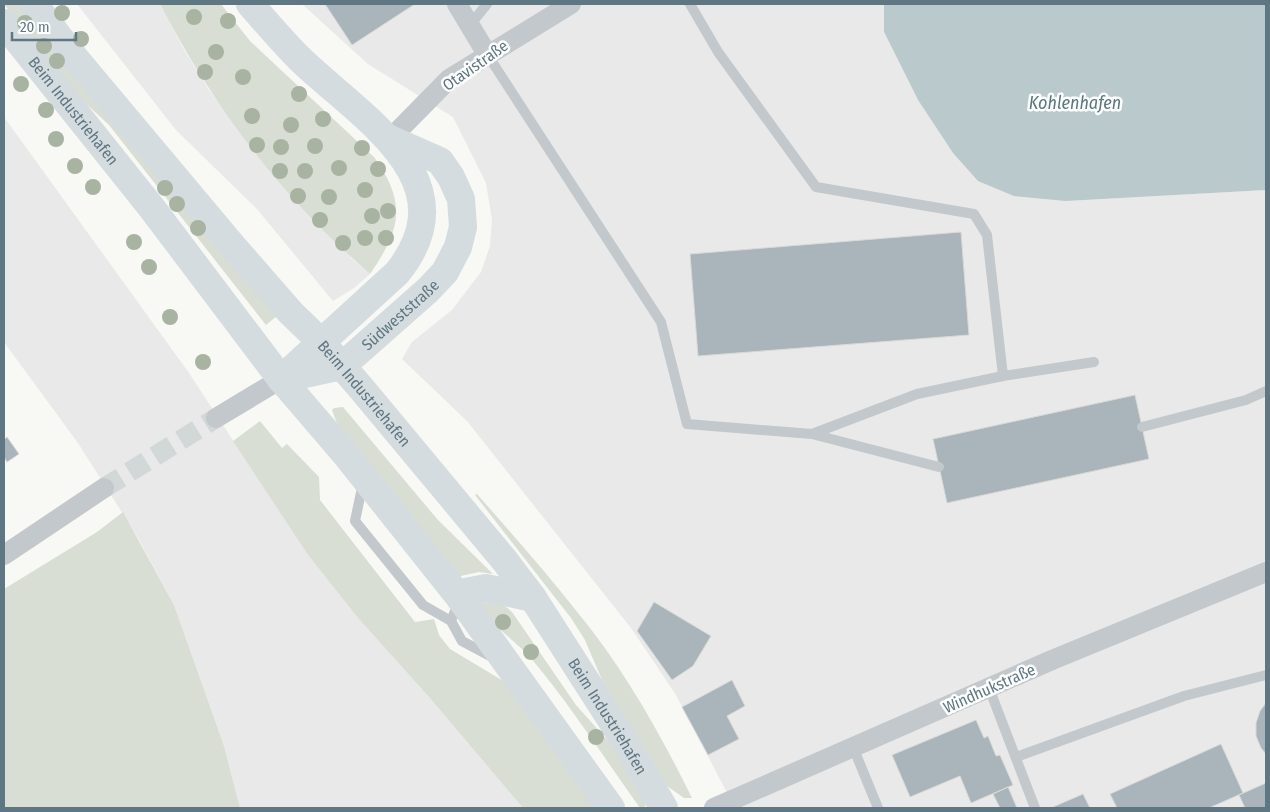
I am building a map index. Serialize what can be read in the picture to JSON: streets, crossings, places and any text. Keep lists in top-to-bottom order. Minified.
{"streets":{"main road":["Beim Industriehafen","Südweststraße"],"street":["Otavistraße","Windhukstraße"]},"crossings":[["Otavistraße","Südweststraße"],["Beim Industriehafen","Südweststraße"]],"water":["Kohlenhafen"],"scale_bar":"20 m"}
